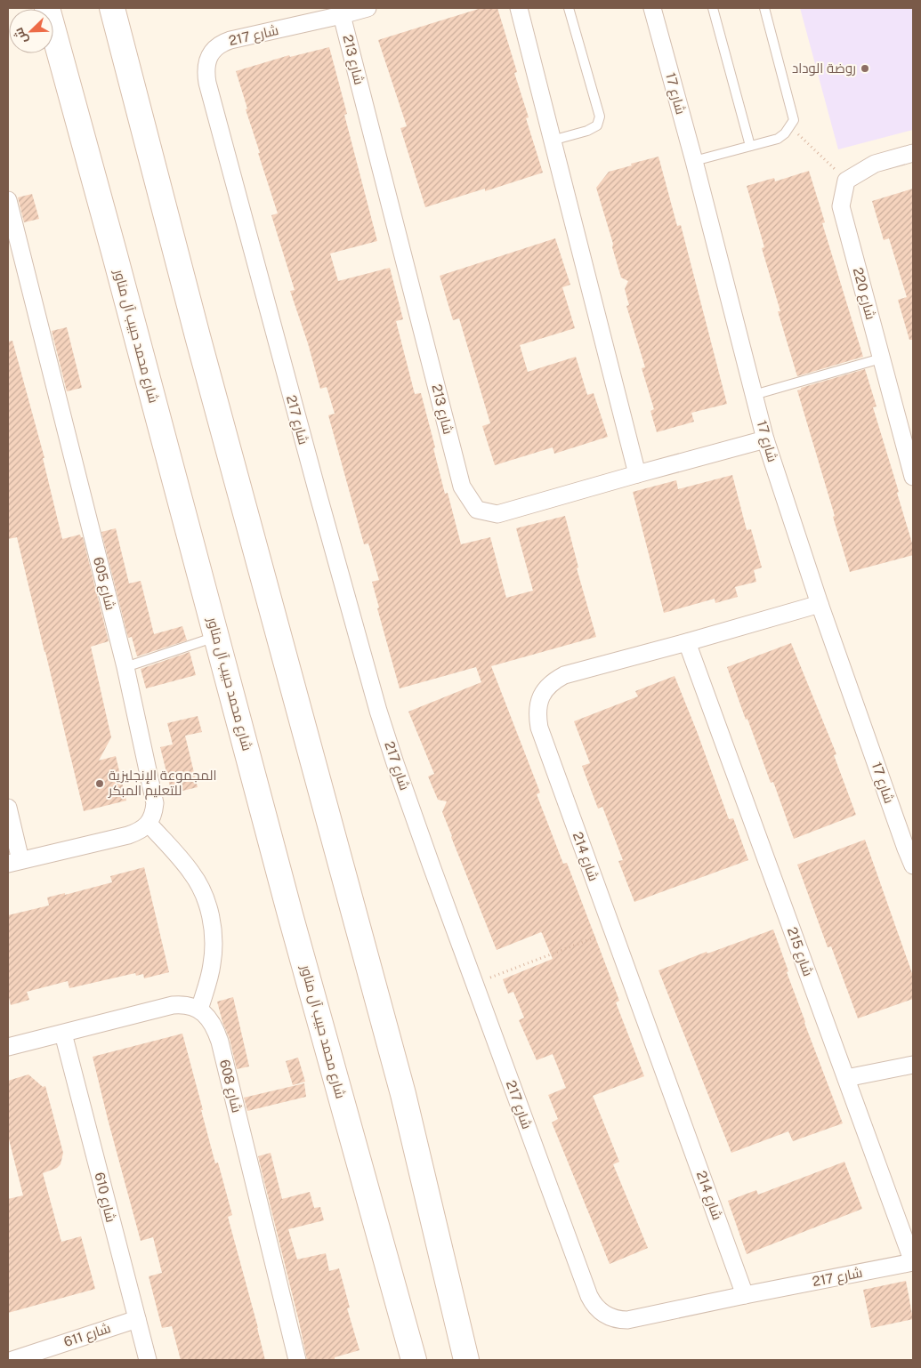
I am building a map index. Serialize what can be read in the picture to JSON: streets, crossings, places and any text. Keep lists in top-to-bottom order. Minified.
{"streets":{"main road":["شارع محمد حبيب آل مناور"],"street":["شارع 217","شارع 213","شارع 17","شارع 220","شارع 605","شارع 214","شارع 215","شارع 608","شارع 610","شارع 611"]},"crossings":[["شارع 217","شارع 213"],["شارع 217","شارع 214"],["شارع 217","شارع 215"],["شارع 213","شارع 17"],["شارع 17","شارع 214"],["شارع 214","شارع 215"],["شارع 610","شارع 611"]],"places":["روضة الوداد","المجموعة الإنجليزية للتعليم المبكر"],"north":"bottom left"}
